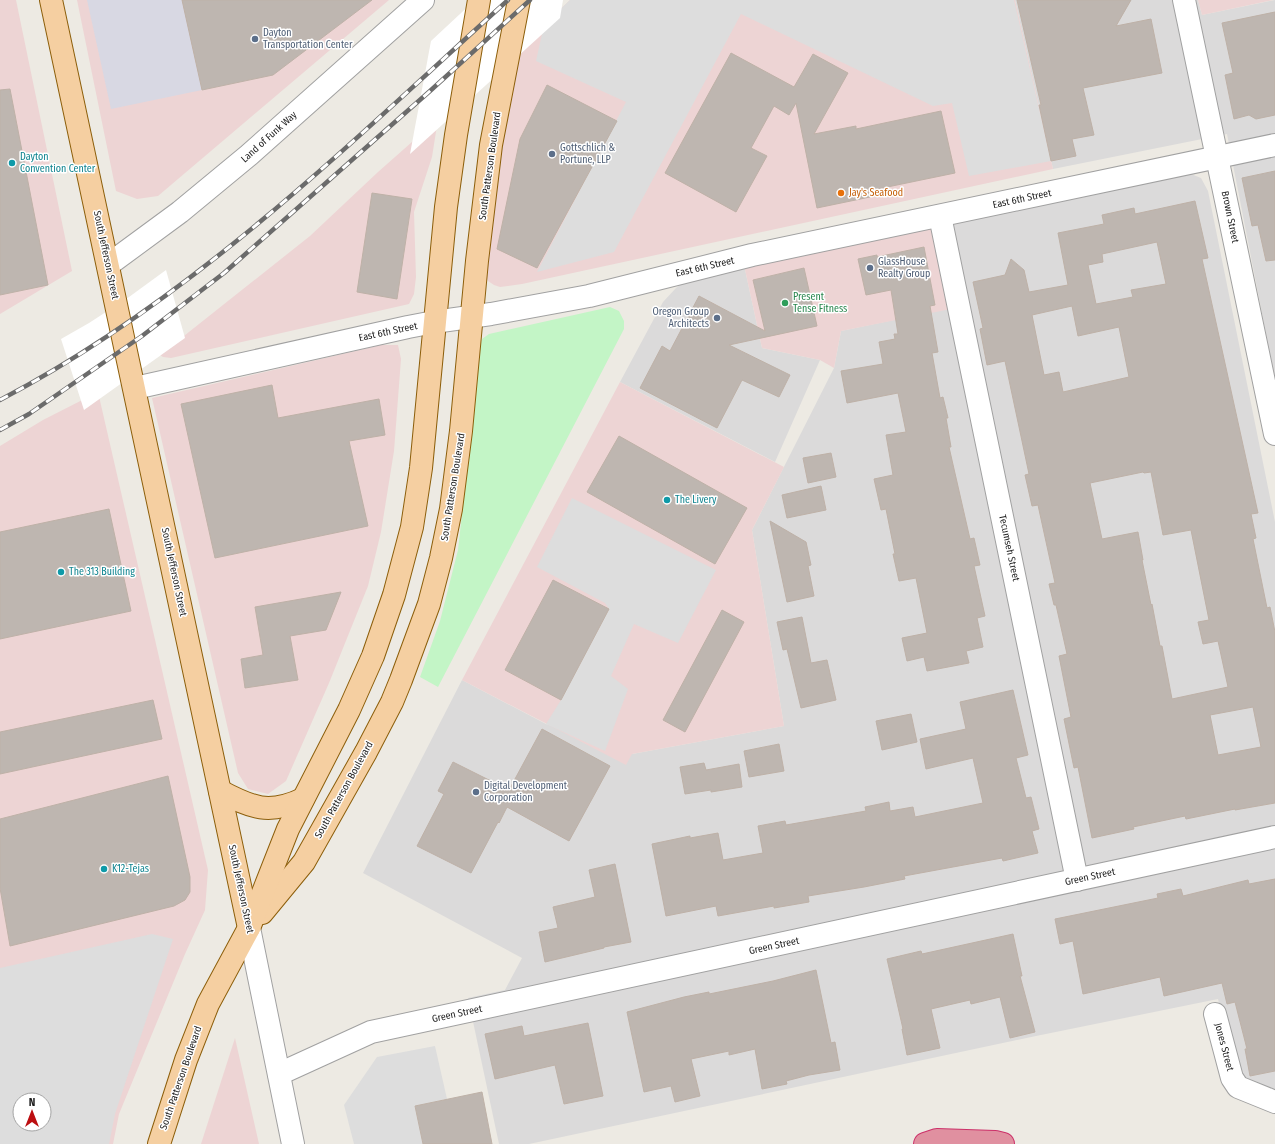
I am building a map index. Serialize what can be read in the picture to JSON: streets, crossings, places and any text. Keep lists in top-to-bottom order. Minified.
{"streets":{"main road":["South Patterson Boulevard","South Jefferson Street"],"street":["Land of Funk Way","East 6th Street","Brown Street","Tecumseh Street","Green Street","Jones Street"]},"crossings":[["Land of Funk Way","South Jefferson Street"],["South Patterson Boulevard","East 6th Street"],["South Patterson Boulevard","South Jefferson Street"],["East 6th Street","Brown Street"],["East 6th Street","South Jefferson Street"],["East 6th Street","Tecumseh Street"],["South Jefferson Street","Green Street"],["Tecumseh Street","Green Street"]],"places":["Dayton Transportation Center","Gottschlich & Portune, LLP","Dayton Convention Center","Jay's Seafood","GlassHouse Realty Group","Present Tense Fitness","Oregon Group Architects","The Livery","The 313 Building","Digital Development Corporation","K12-Tejas"],"north":"top"}
